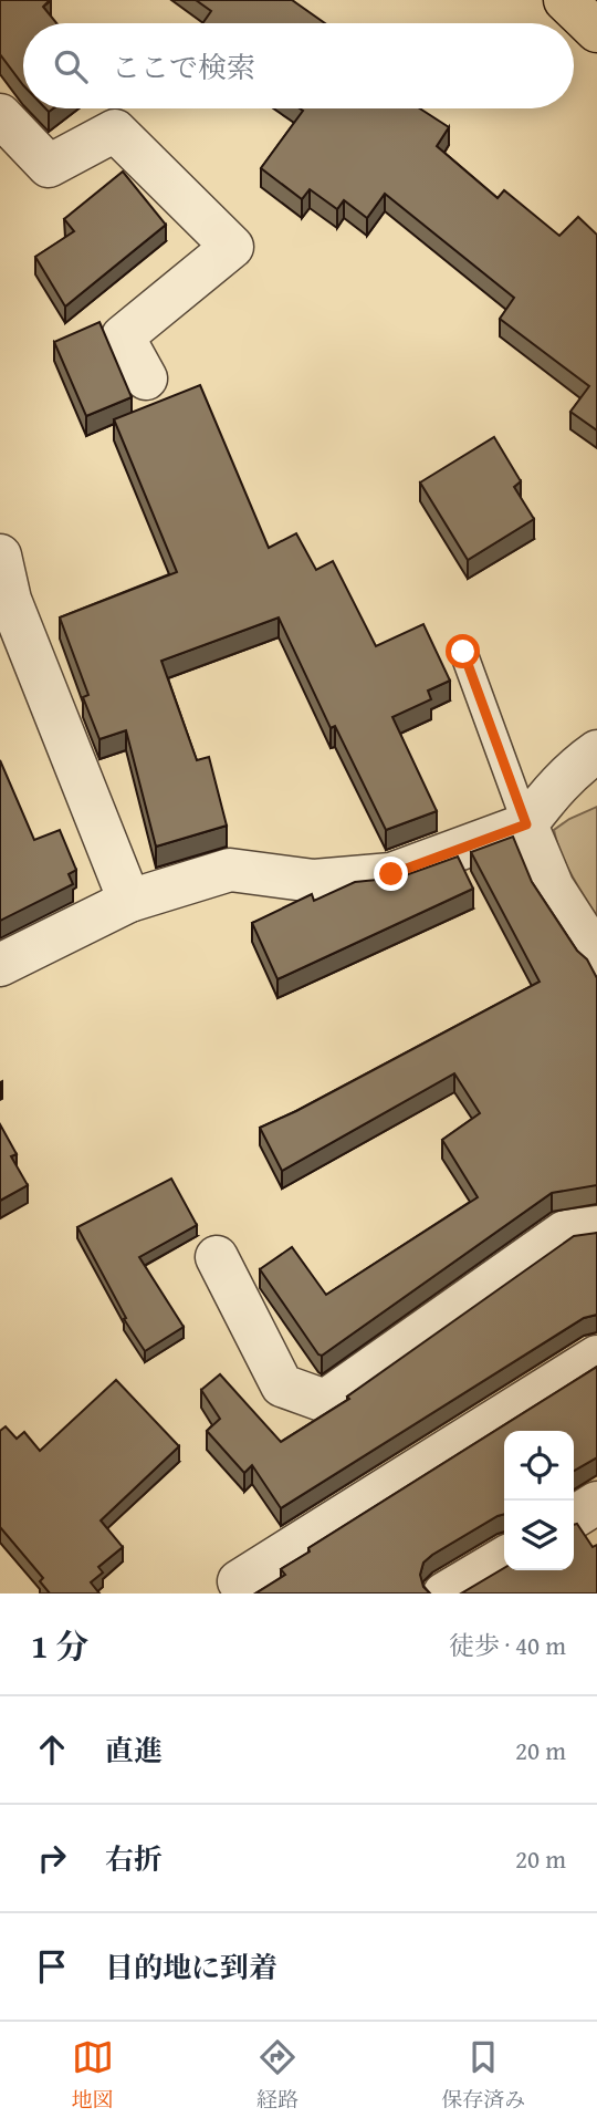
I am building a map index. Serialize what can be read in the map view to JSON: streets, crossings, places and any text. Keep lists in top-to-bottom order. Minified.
{"page":{"search":"ここで検索","heading":["1 分","徒歩 · 40 m"],"list":[["直進","20 m"],["右折","20 m"],"目的地に到着"],"nav":["地図","経路","保存済み"]}}
